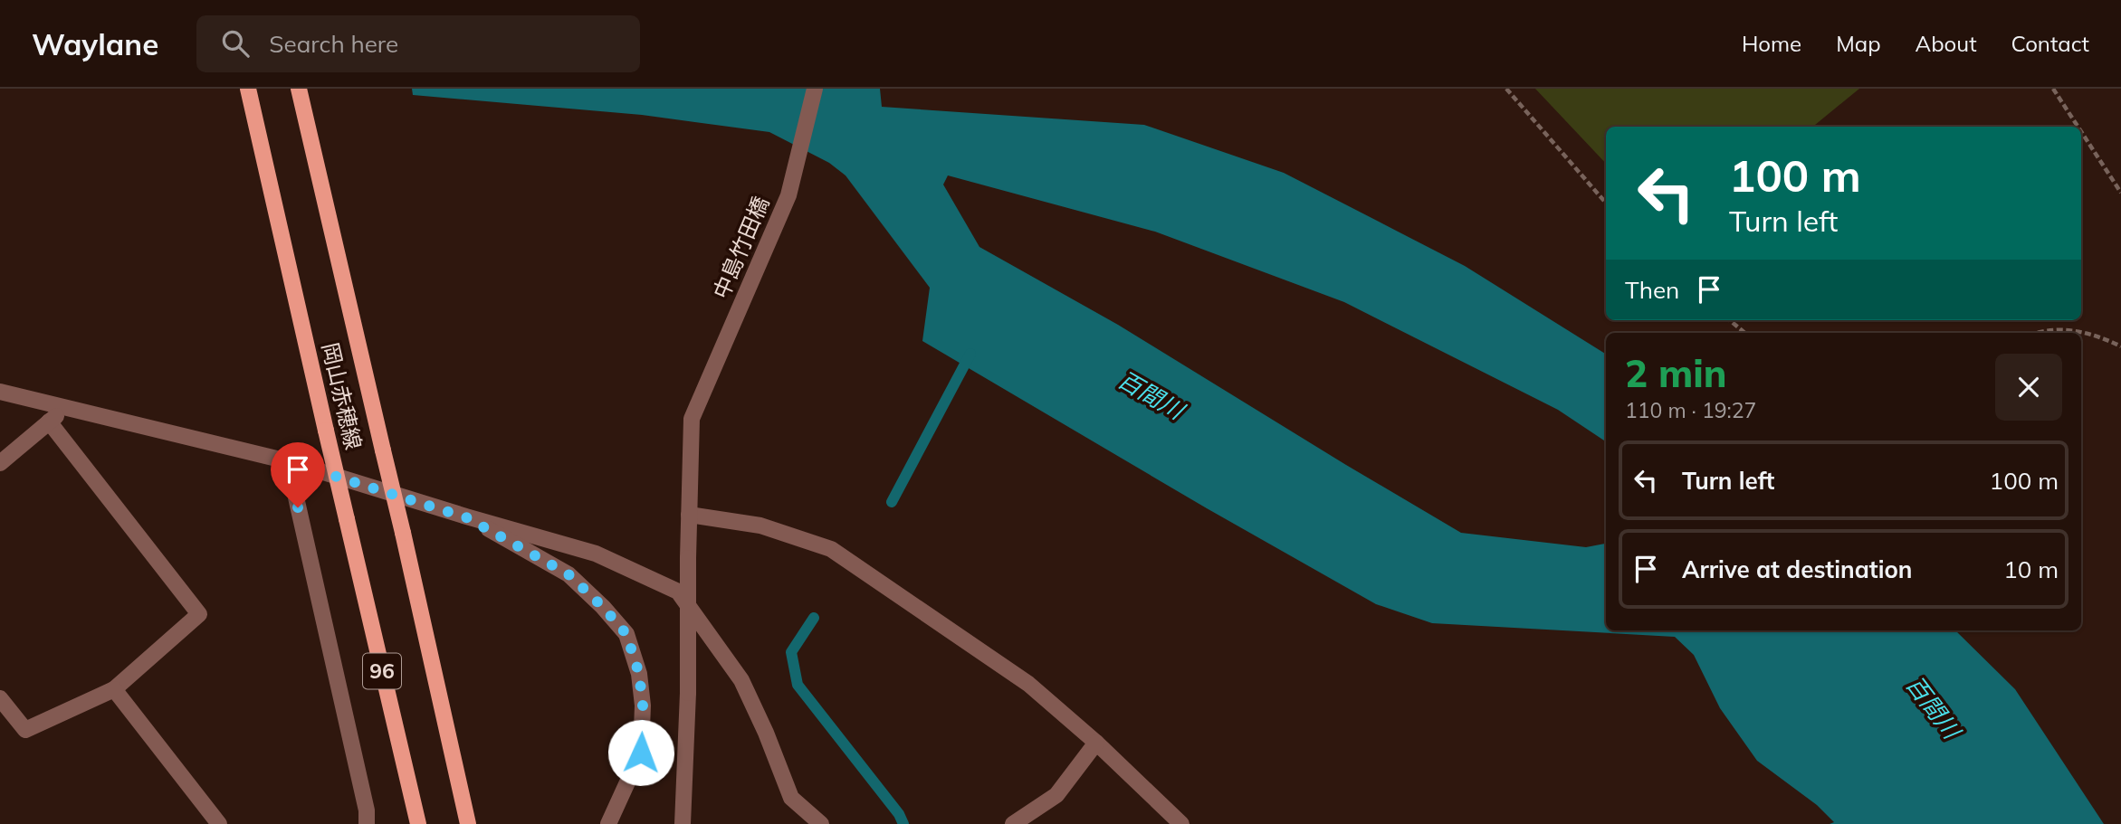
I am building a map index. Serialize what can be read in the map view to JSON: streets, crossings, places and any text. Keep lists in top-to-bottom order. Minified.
{"streets":{"main road":["岡山赤穂線","96"],"street":["中島竹田橋"]},"water":["百間川"],"page":{"header":"Waylane","search":"Search here","nav":["Home","Map","About","Contact"],"turn":["100 m","Turn left"],"then":"Then","heading":["2 min","110 m · 19:27"],"list":[{"name":"Turn left","value":"100 m"},{"name":"Arrive at destination","value":"10 m"}]}}
